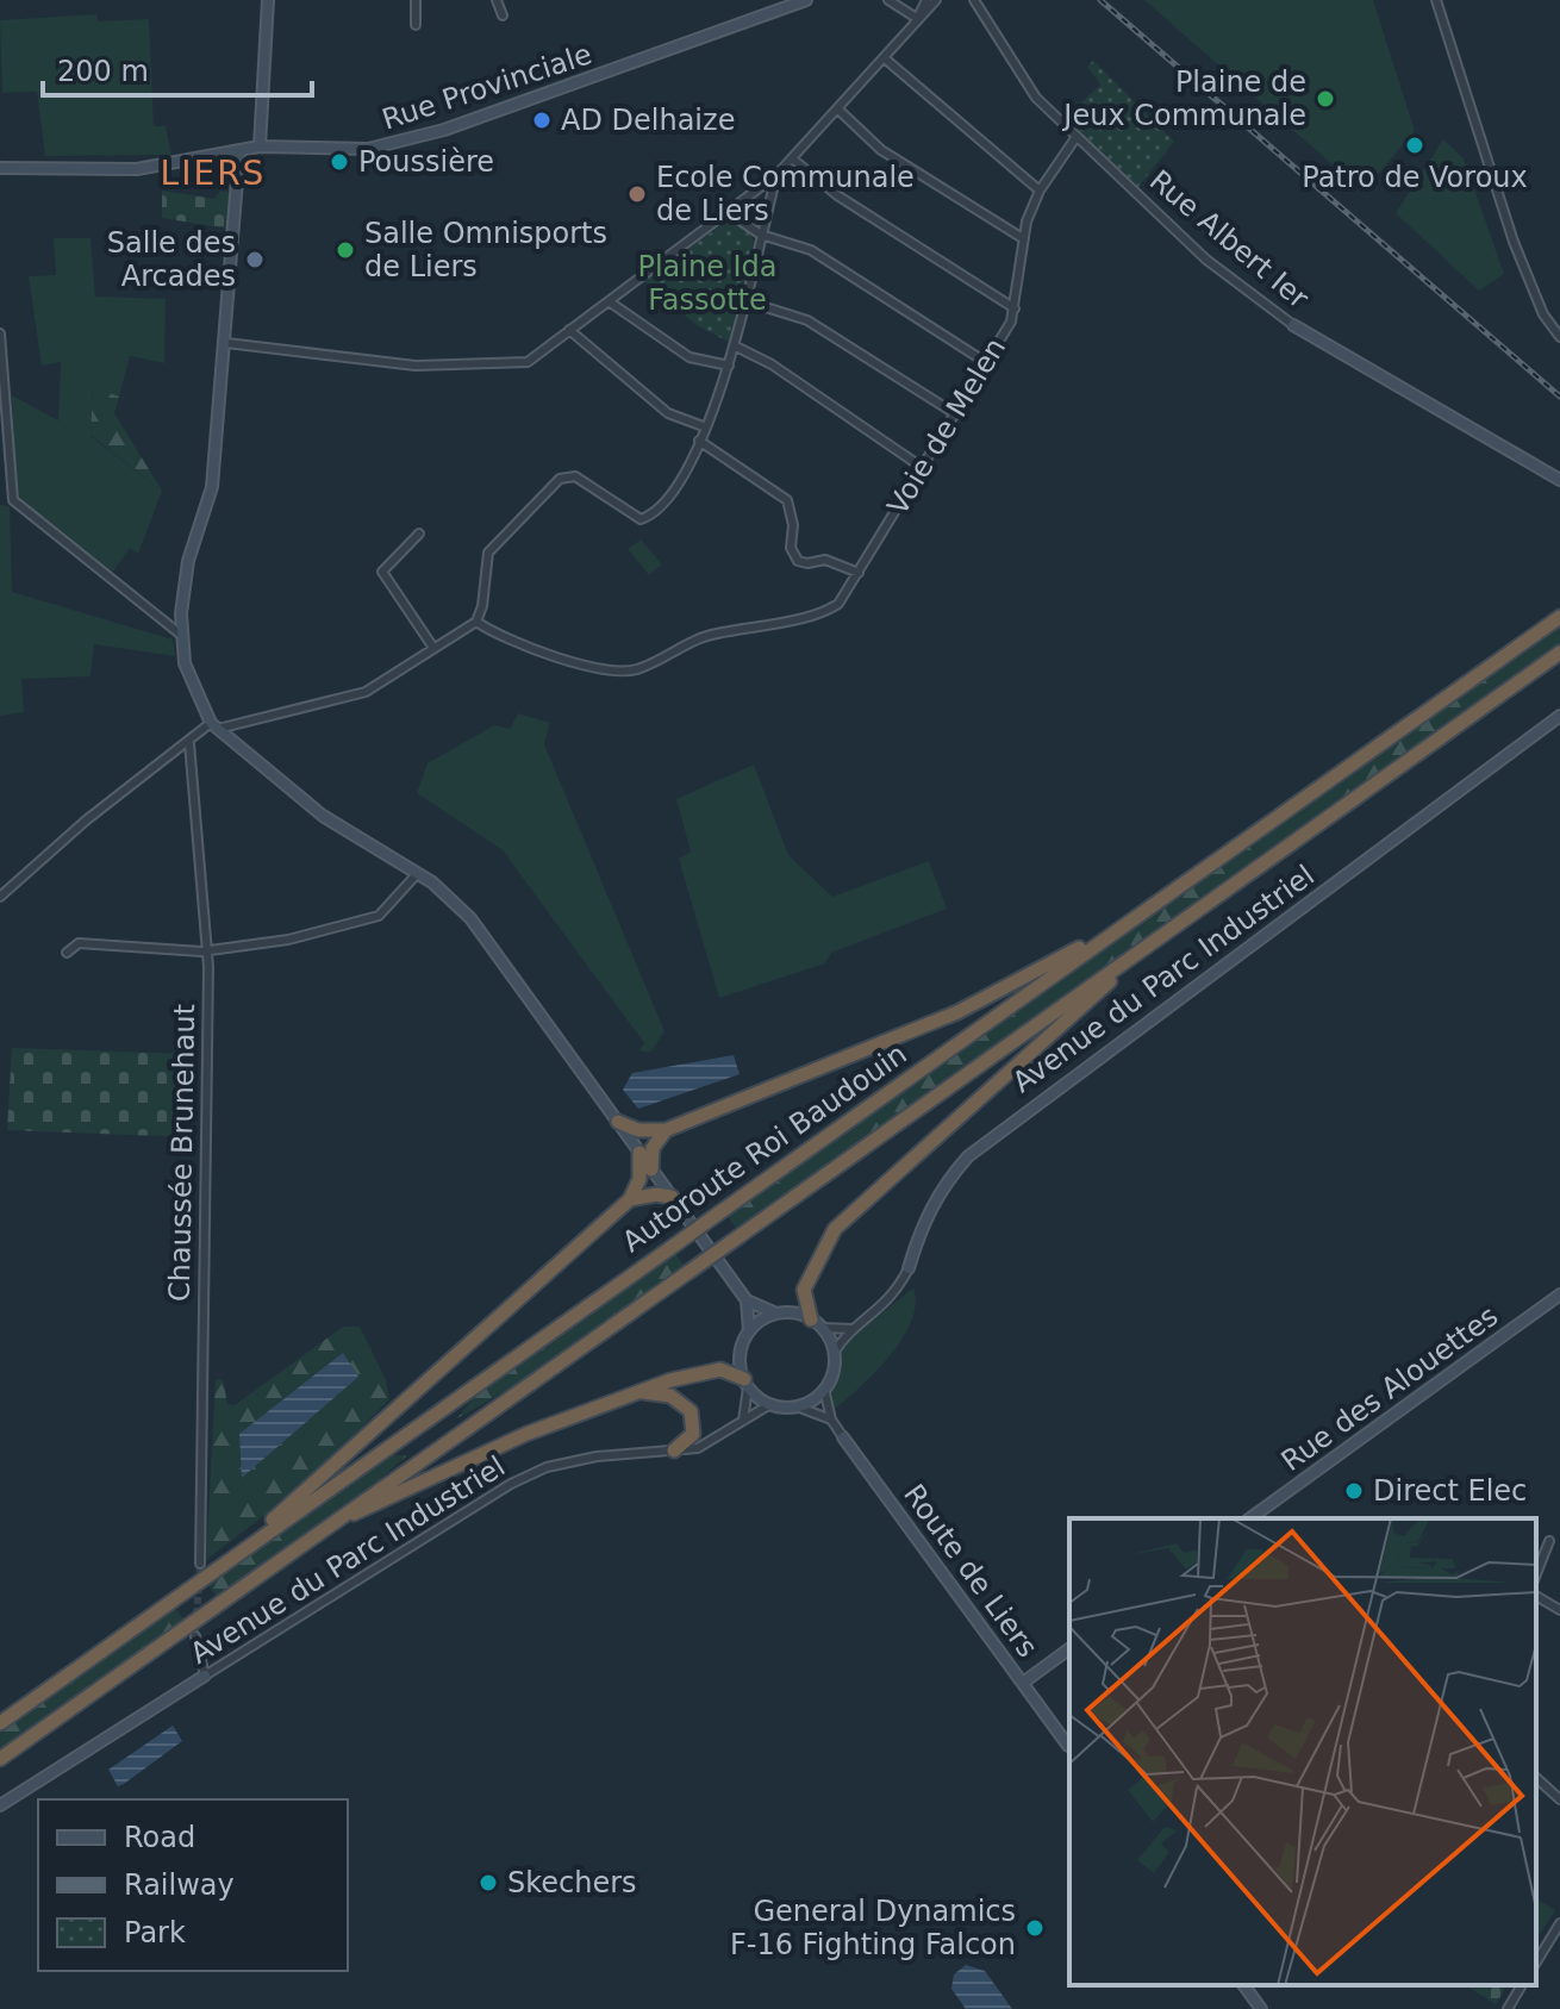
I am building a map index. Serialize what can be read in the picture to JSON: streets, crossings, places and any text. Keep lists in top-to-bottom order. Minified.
{"streets":{"highway":["Autoroute Roi Baudouin"],"street":["Rue Provinciale","Rue Albert Ier","Voie de Melen","Avenue du Parc Industriel","Chaussée Brunehaut","Rue des Alouettes","Route de Liers"]},"crossings":[["Rue Albert Ier","Voie de Melen"],["Avenue du Parc Industriel","Route de Liers"]],"districts":["LIERS"],"parks":["Plaine Ida Fassotte"],"places":["Plaine de Jeux Communale","AD Delhaize","Patro de Voroux","Poussière","Ecole Communale de Liers","Salle Omnisports de Liers","Salle des Arcades","Direct Elec","Skechers","General Dynamics F-16 Fighting Falcon"],"legend":["Road","Railway","Park"],"scale_bar":"200 m"}
